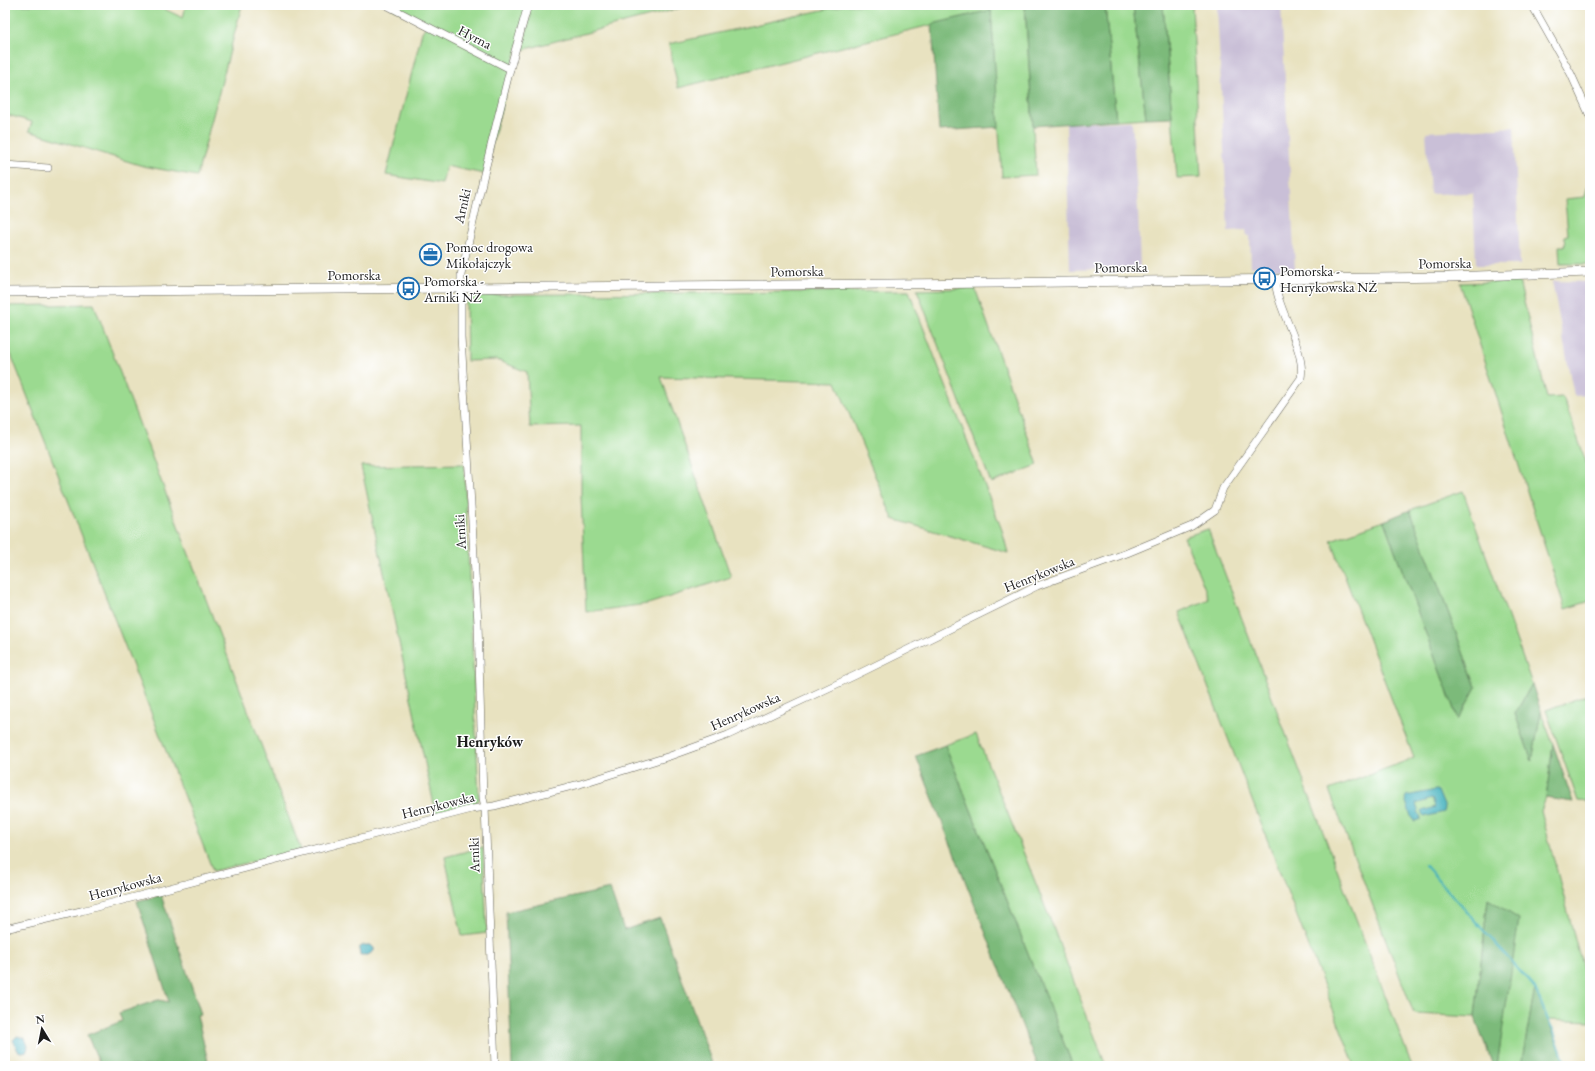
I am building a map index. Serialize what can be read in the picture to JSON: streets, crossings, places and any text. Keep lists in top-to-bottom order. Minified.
{"streets":{"street":["Hyrna","Arniki","Pomorska","Henrykowska"]},"crossings":[["Hyrna","Arniki"],["Arniki","Pomorska"],["Arniki","Henrykowska"],["Pomorska","Henrykowska"]],"districts":["Henryków"],"places":{"office":["Pomoc drogowa Mikołajczyk"],"bus stop":["Pomorska - Henrykowska NŻ","Pomorska - Arniki NŻ"]},"north":"top"}
